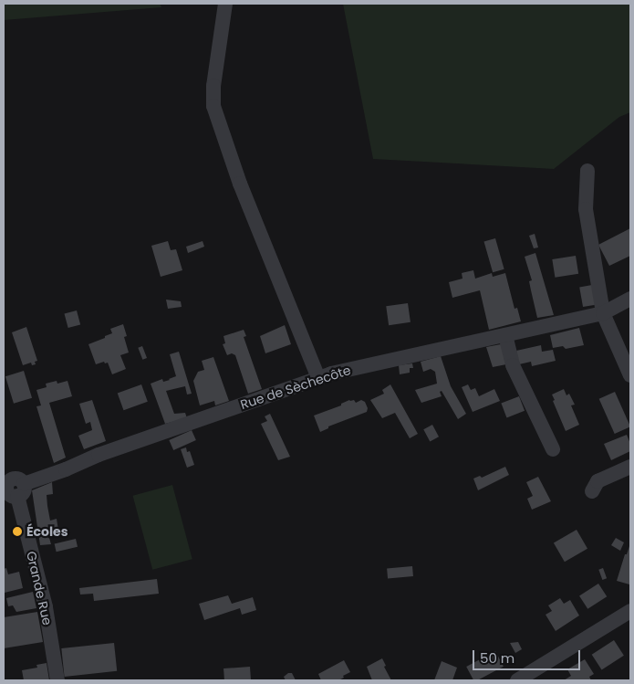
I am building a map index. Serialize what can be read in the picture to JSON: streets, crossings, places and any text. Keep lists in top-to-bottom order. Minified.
{"streets":{"street":["Rue de Sèchecôte","Grande Rue"]},"crossings":[["Rue de Sèchecôte","Grande Rue"]],"places":["Écoles"],"scale_bar":"50 m"}
